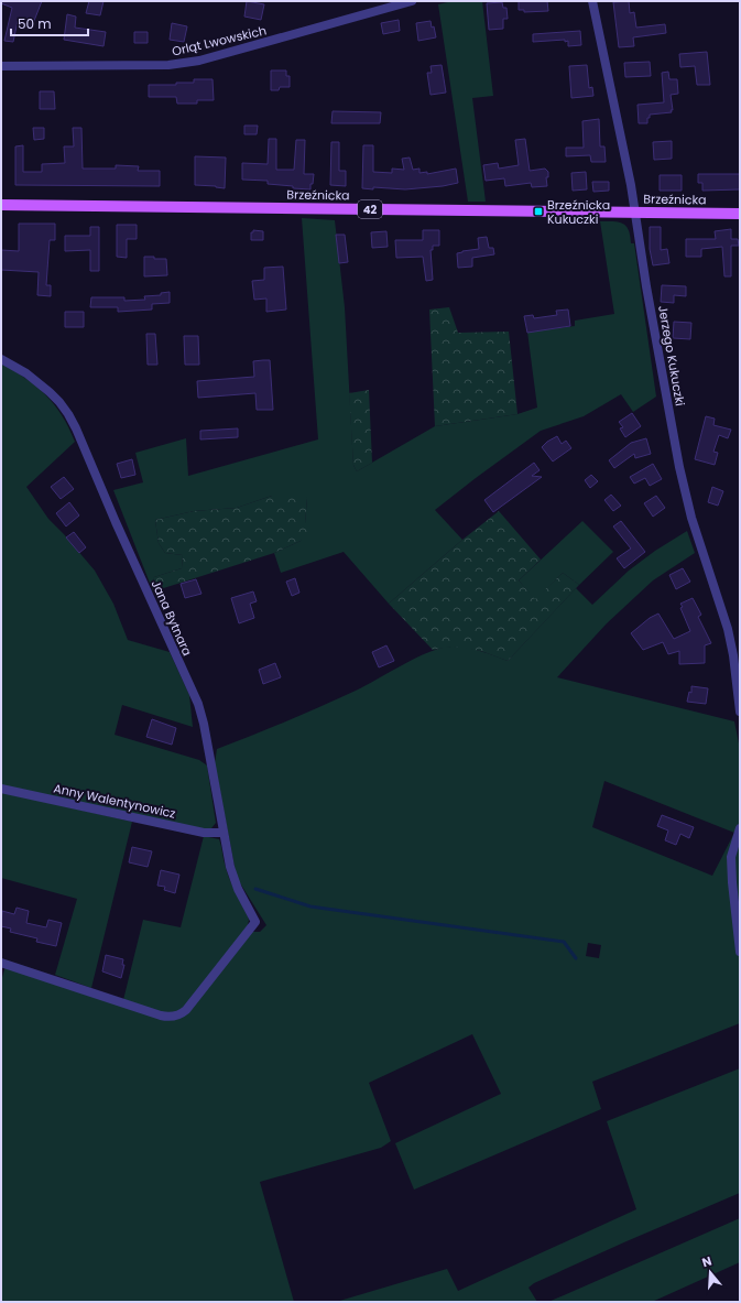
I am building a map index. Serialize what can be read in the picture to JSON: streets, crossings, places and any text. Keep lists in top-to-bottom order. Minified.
{"streets":{"main road":["Brzeźnicka","42"],"street":["Orląt Lwowskich","Jerzego Kukuczki","Jana Bytnara","Anny Walentynowicz"]},"crossings":[["Brzeźnicka","Jerzego Kukuczki"],["Jana Bytnara","Anny Walentynowicz"]],"places":{"transit":["Brzeźnicka Kukuczki"]},"scale_bar":"50 m","north":"top"}
